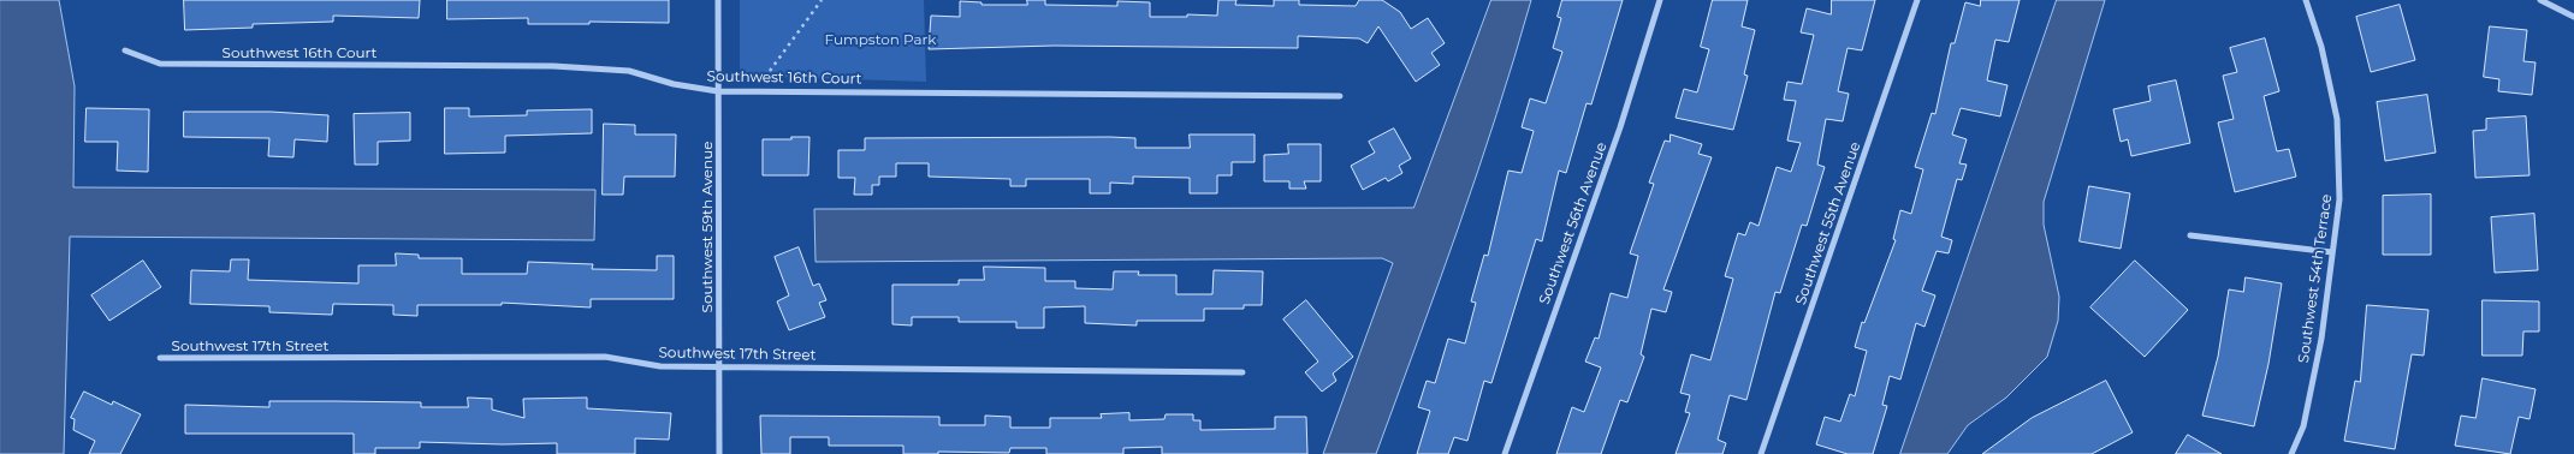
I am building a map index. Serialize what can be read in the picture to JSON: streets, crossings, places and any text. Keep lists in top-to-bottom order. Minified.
{"streets":{"street":["Southwest 16th Court","Southwest 56th Avenue","Southwest 55th Avenue","Southwest 59th Avenue","Southwest 54th Terrace","Southwest 17th Street"]},"crossings":[["Southwest 16th Court","Southwest 59th Avenue"],["Southwest 59th Avenue","Southwest 17th Street"]],"parks":["Fumpston Park"]}
